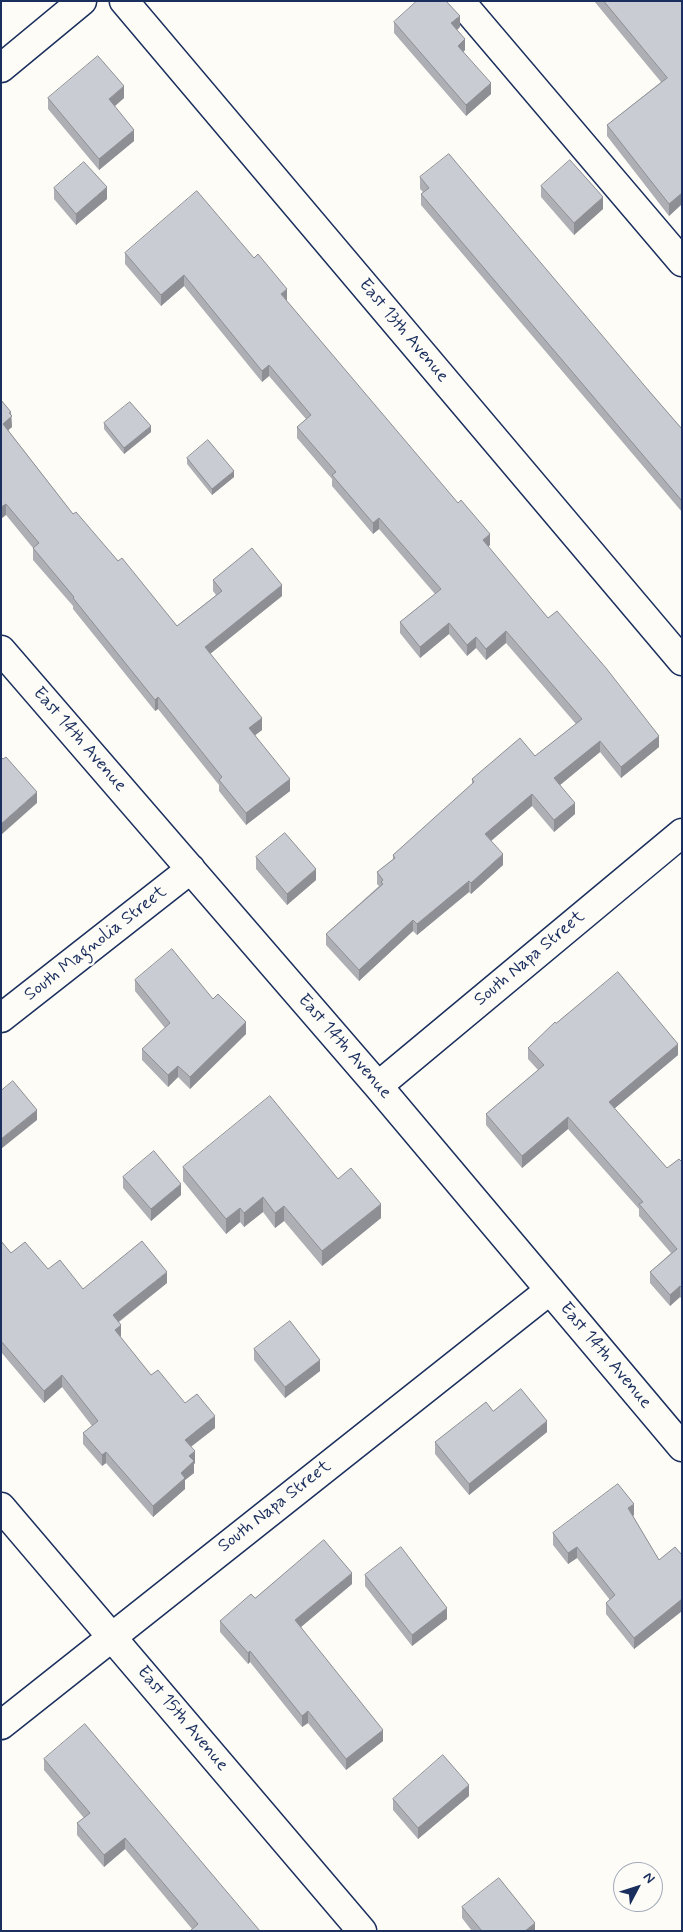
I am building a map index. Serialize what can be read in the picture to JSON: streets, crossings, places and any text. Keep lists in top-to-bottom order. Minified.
{"streets":{"street":["East 13th Avenue","East 14th Avenue","South Magnolia Street","South Napa Street","East 15th Avenue"]},"crossings":[["East 14th Avenue","South Magnolia Street"],["East 14th Avenue","South Napa Street"],["South Napa Street","East 15th Avenue"]],"north":"top right"}
